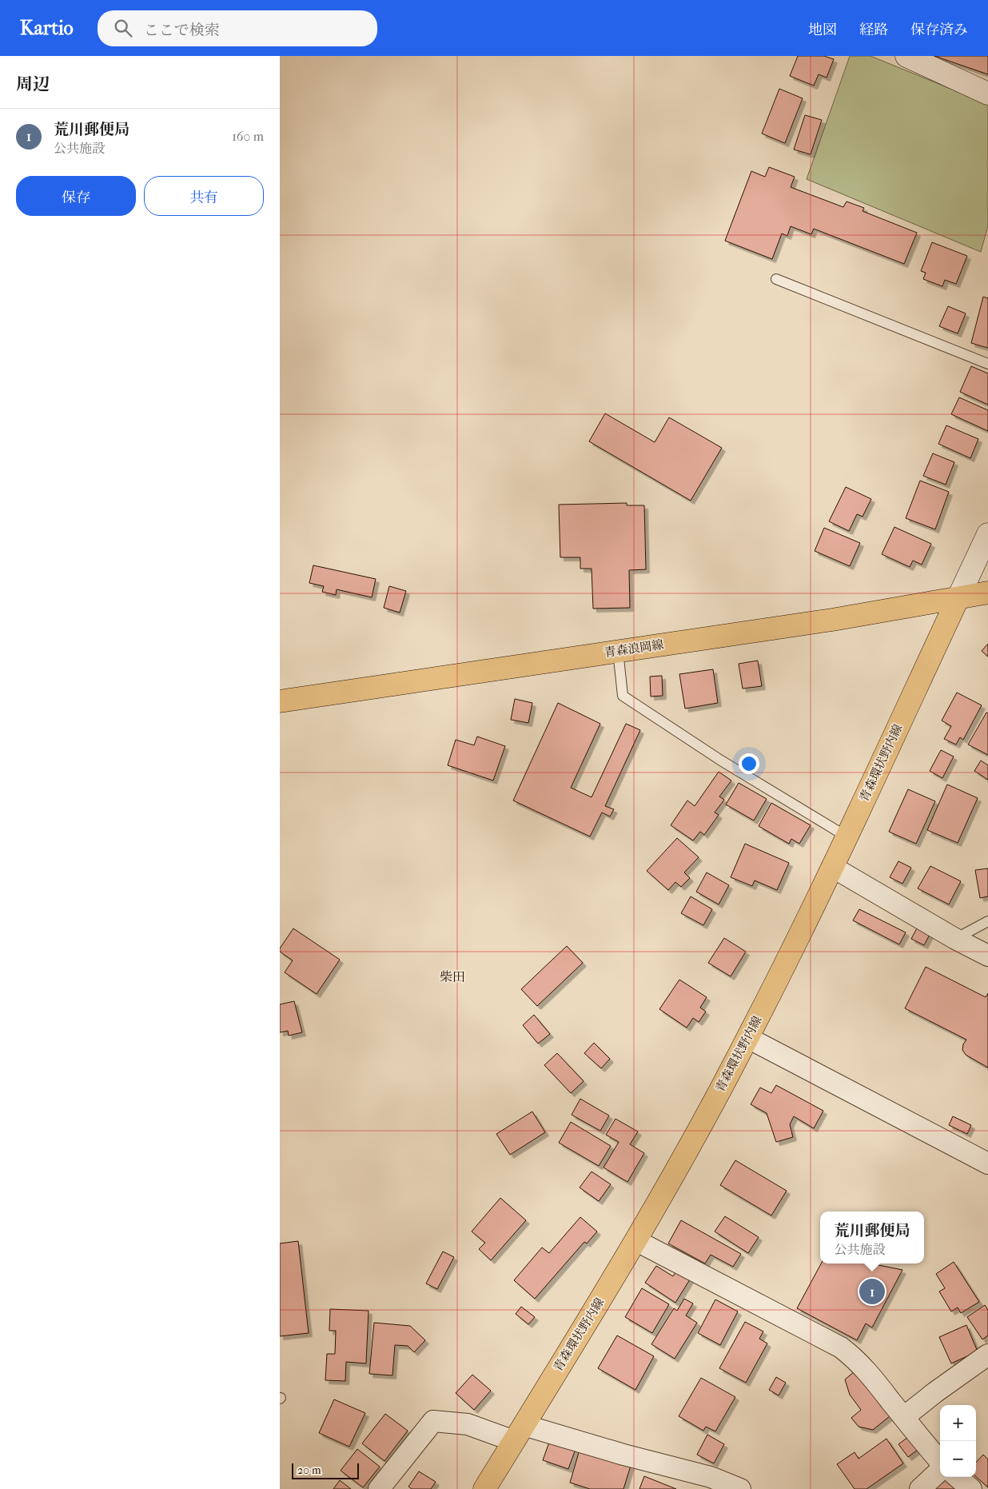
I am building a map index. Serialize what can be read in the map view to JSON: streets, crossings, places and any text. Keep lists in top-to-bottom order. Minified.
{"streets":{"main road":["青森浪岡線","青森環状野内線"]},"crossings":[["青森浪岡線","青森環状野内線"]],"districts":["柴田"],"scale_bar":"20 m","page":{"header":"Kartio","search":"ここで検索","nav":["地図","経路","保存済み"],"heading":"周辺","list":[{"mark":"1","name":"荒川郵便局","note":"公共施設","value":"160 m"}],"buttons":["保存","共有"],"popup":["荒川郵便局","公共施設"],"pins":"1","map_buttons":["+","−"],"scale":"20 m"}}
